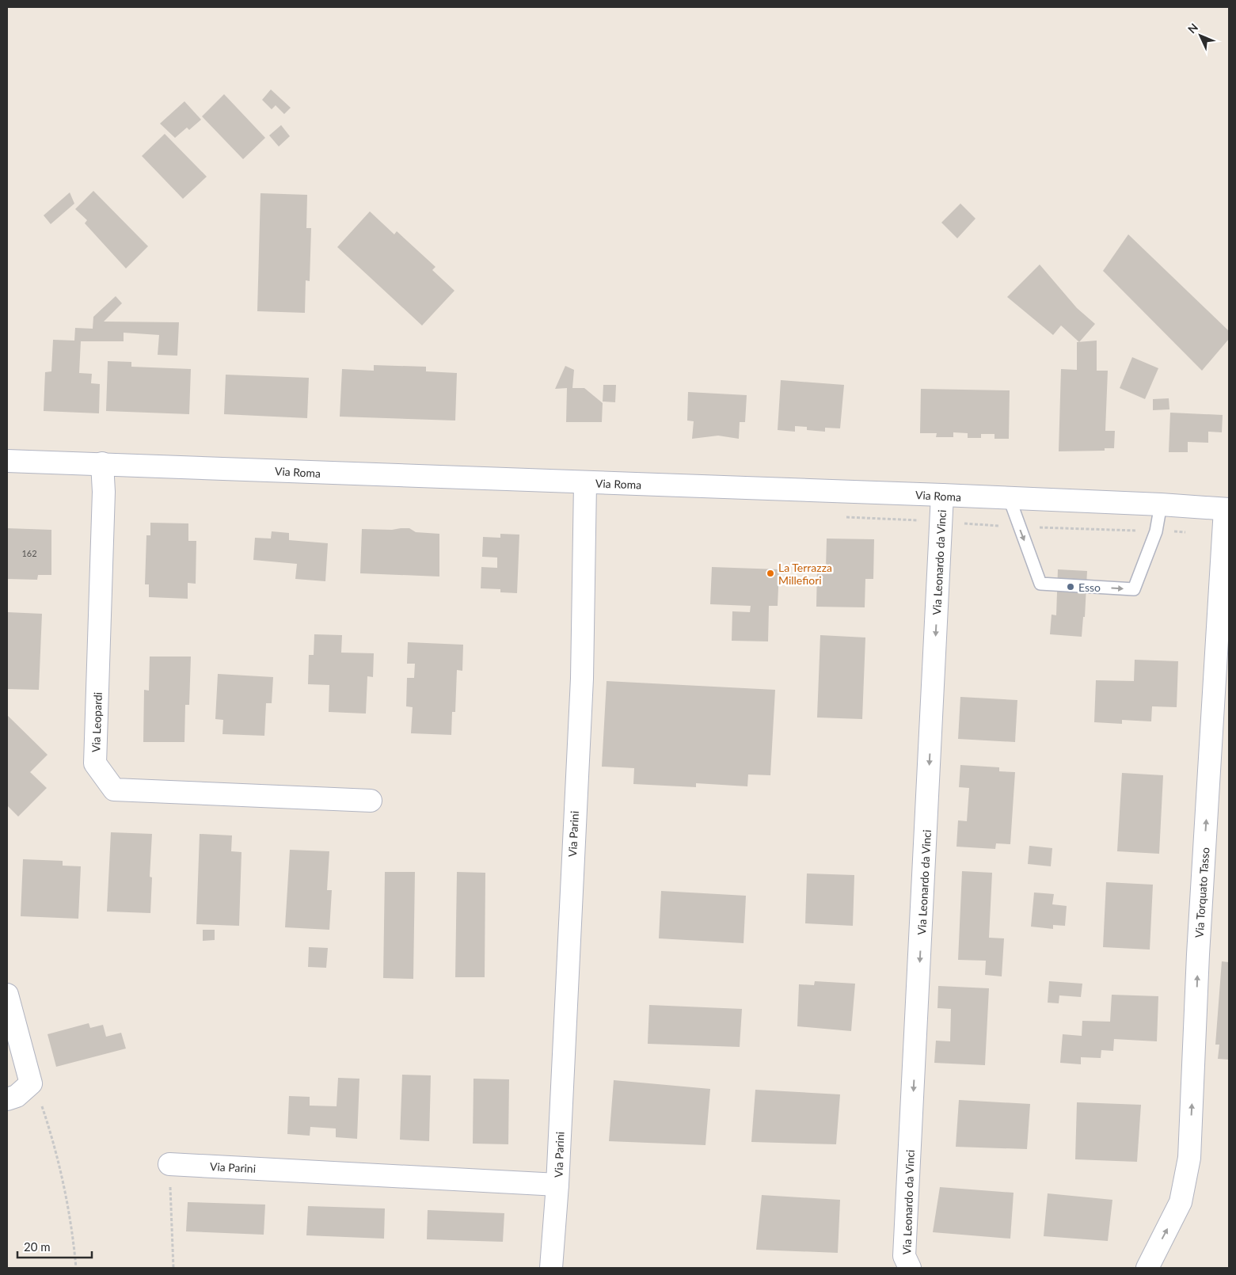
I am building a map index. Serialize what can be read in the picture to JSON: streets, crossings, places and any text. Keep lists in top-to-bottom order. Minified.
{"streets":{"street":["Via Roma","Via Leonardo da Vinci","Via Leopardi","Via Parini","Via Torquato Tasso"]},"crossings":[["Via Roma","Via Leonardo da Vinci"],["Via Roma","Via Leopardi"],["Via Roma","Via Parini"],["Via Roma","Via Torquato Tasso"]],"one_way":["Via Leonardo da Vinci","Via Torquato Tasso"],"places":["La Terrazza Millefiori","Esso"],"house_numbers":["162"],"scale_bar":"20 m","north":"top left"}
